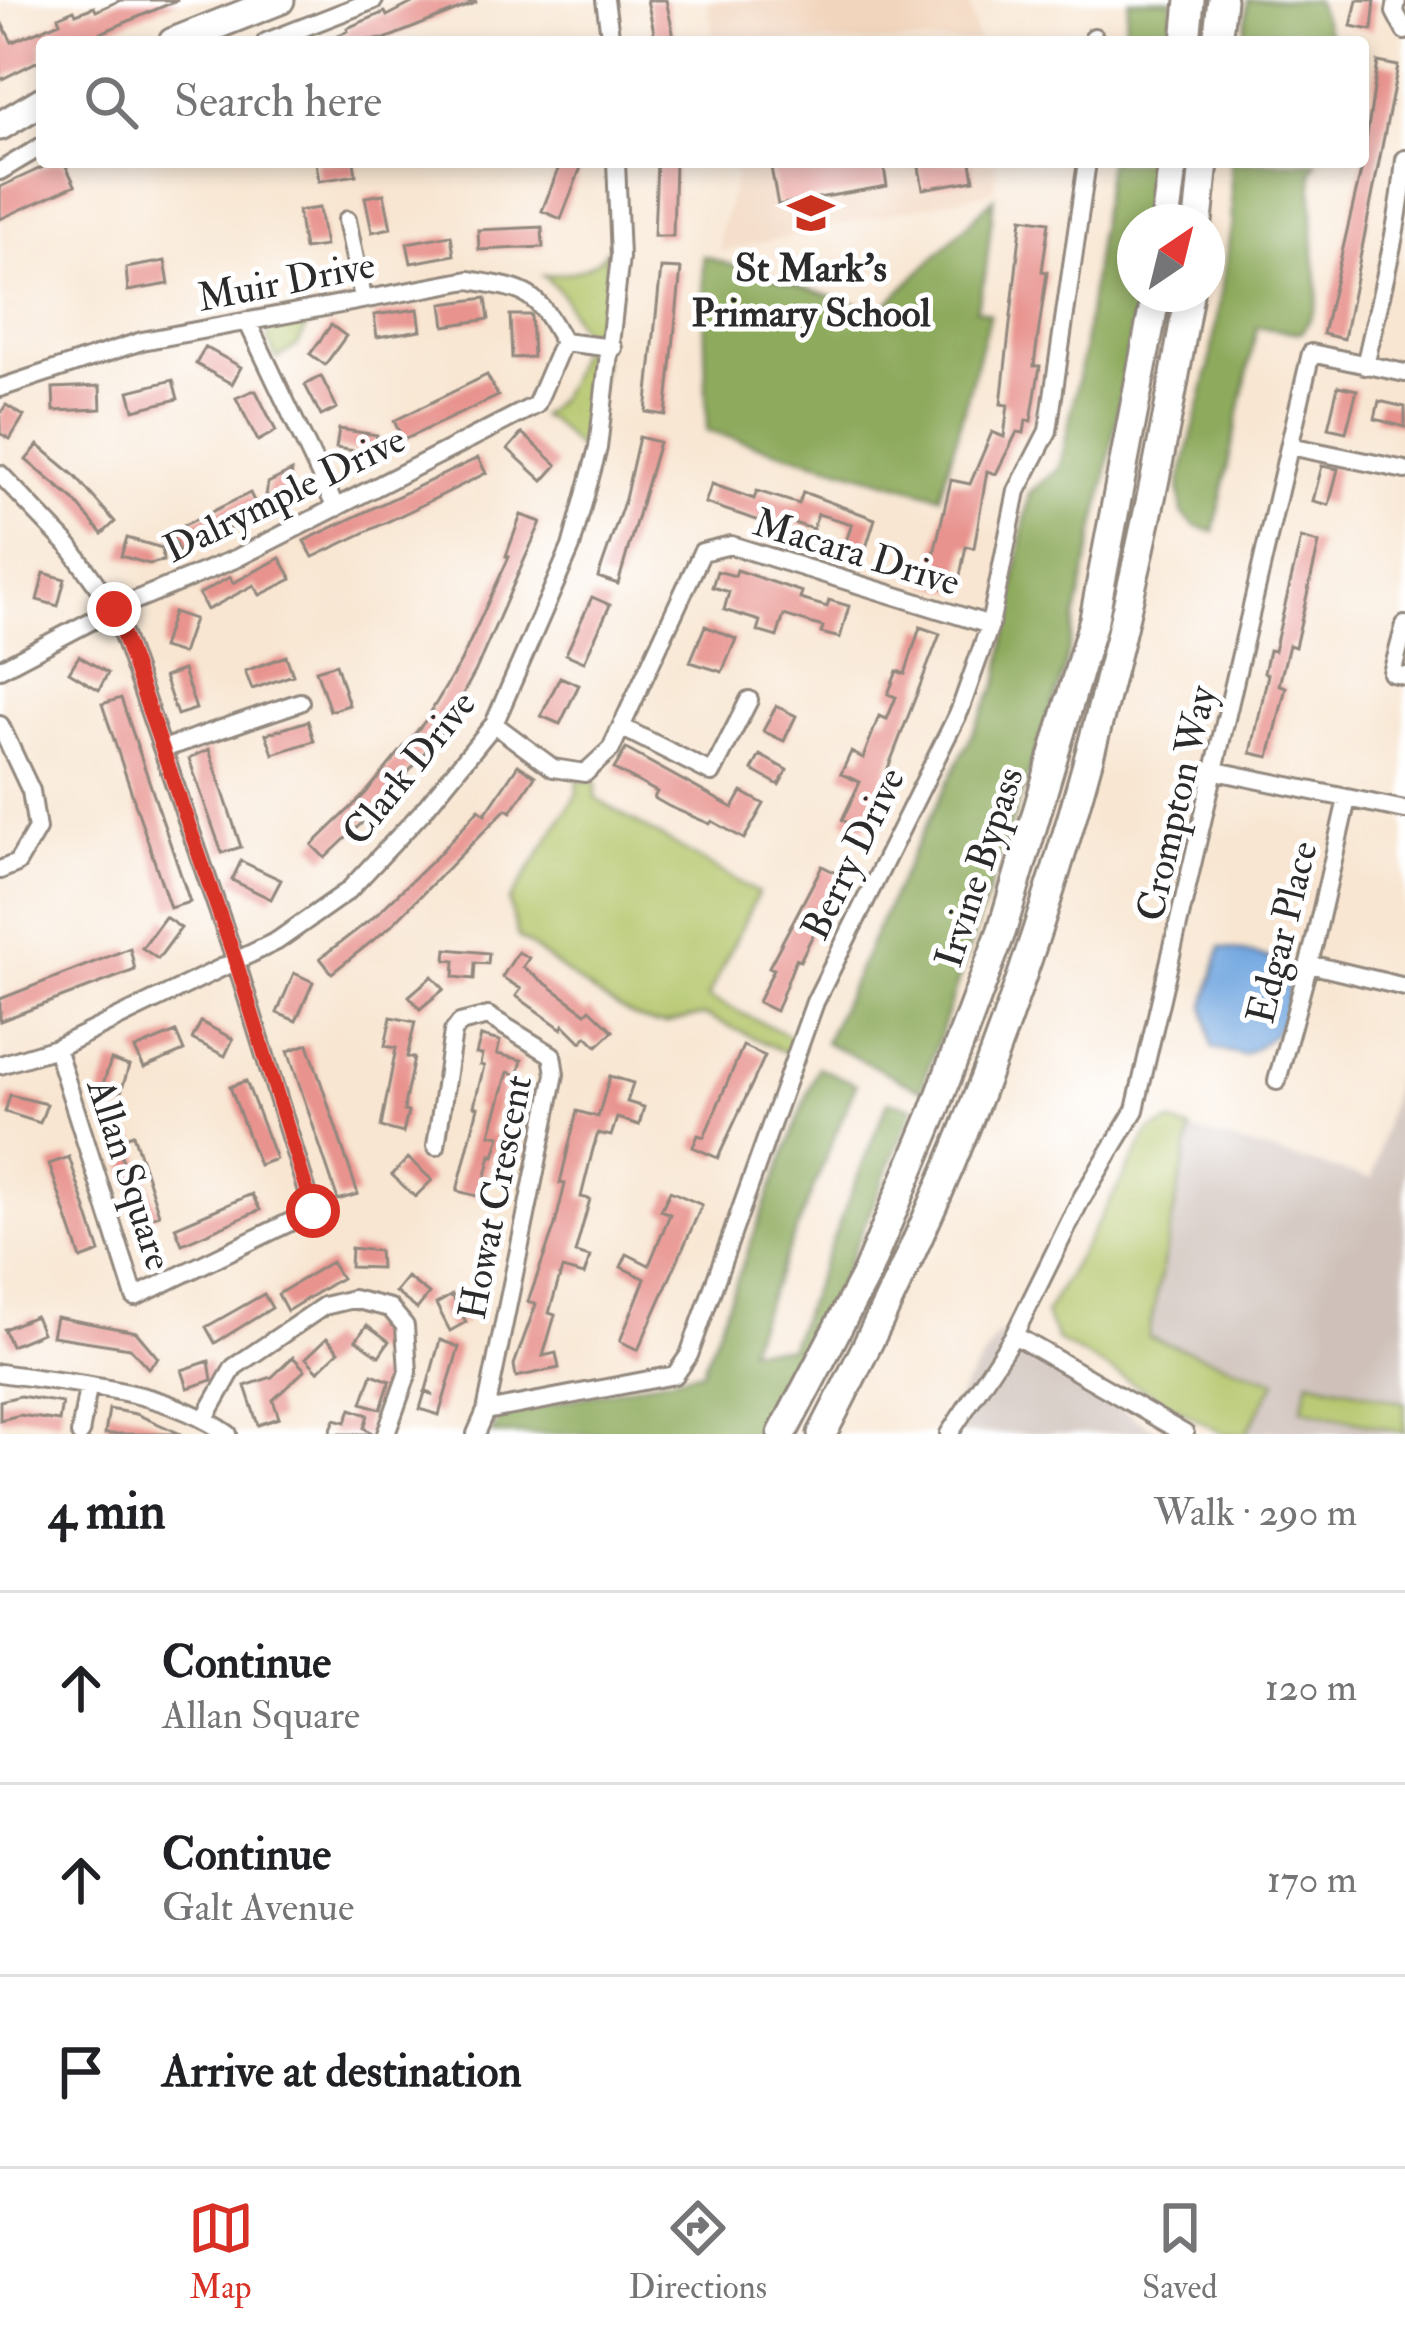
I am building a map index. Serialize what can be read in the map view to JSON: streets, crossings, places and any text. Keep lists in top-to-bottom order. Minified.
{"streets":{"main road":["Irvine Bypass"],"street":["Muir Drive","Dalrymple Drive","Macara Drive","Clark Drive","Crompton Way","Berry Drive","Edgar Place","Allan Square","Howat Crescent"]},"crossings":[["Muir Drive","Dalrymple Drive"],["Macara Drive","Clark Drive"],["Macara Drive","Berry Drive"],["Clark Drive","Allan Square"],["Berry Drive","Howat Crescent"]],"places":{"school or university":["St Mark's Primary School"]},"north":"top right","page":{"search":"Search here","heading":["4 min","Walk · 290 m"],"list":[["Continue","Allan Square","120 m"],["Continue","Galt Avenue","170 m"],"Arrive at destination"],"nav":["Map","Directions","Saved"]}}
